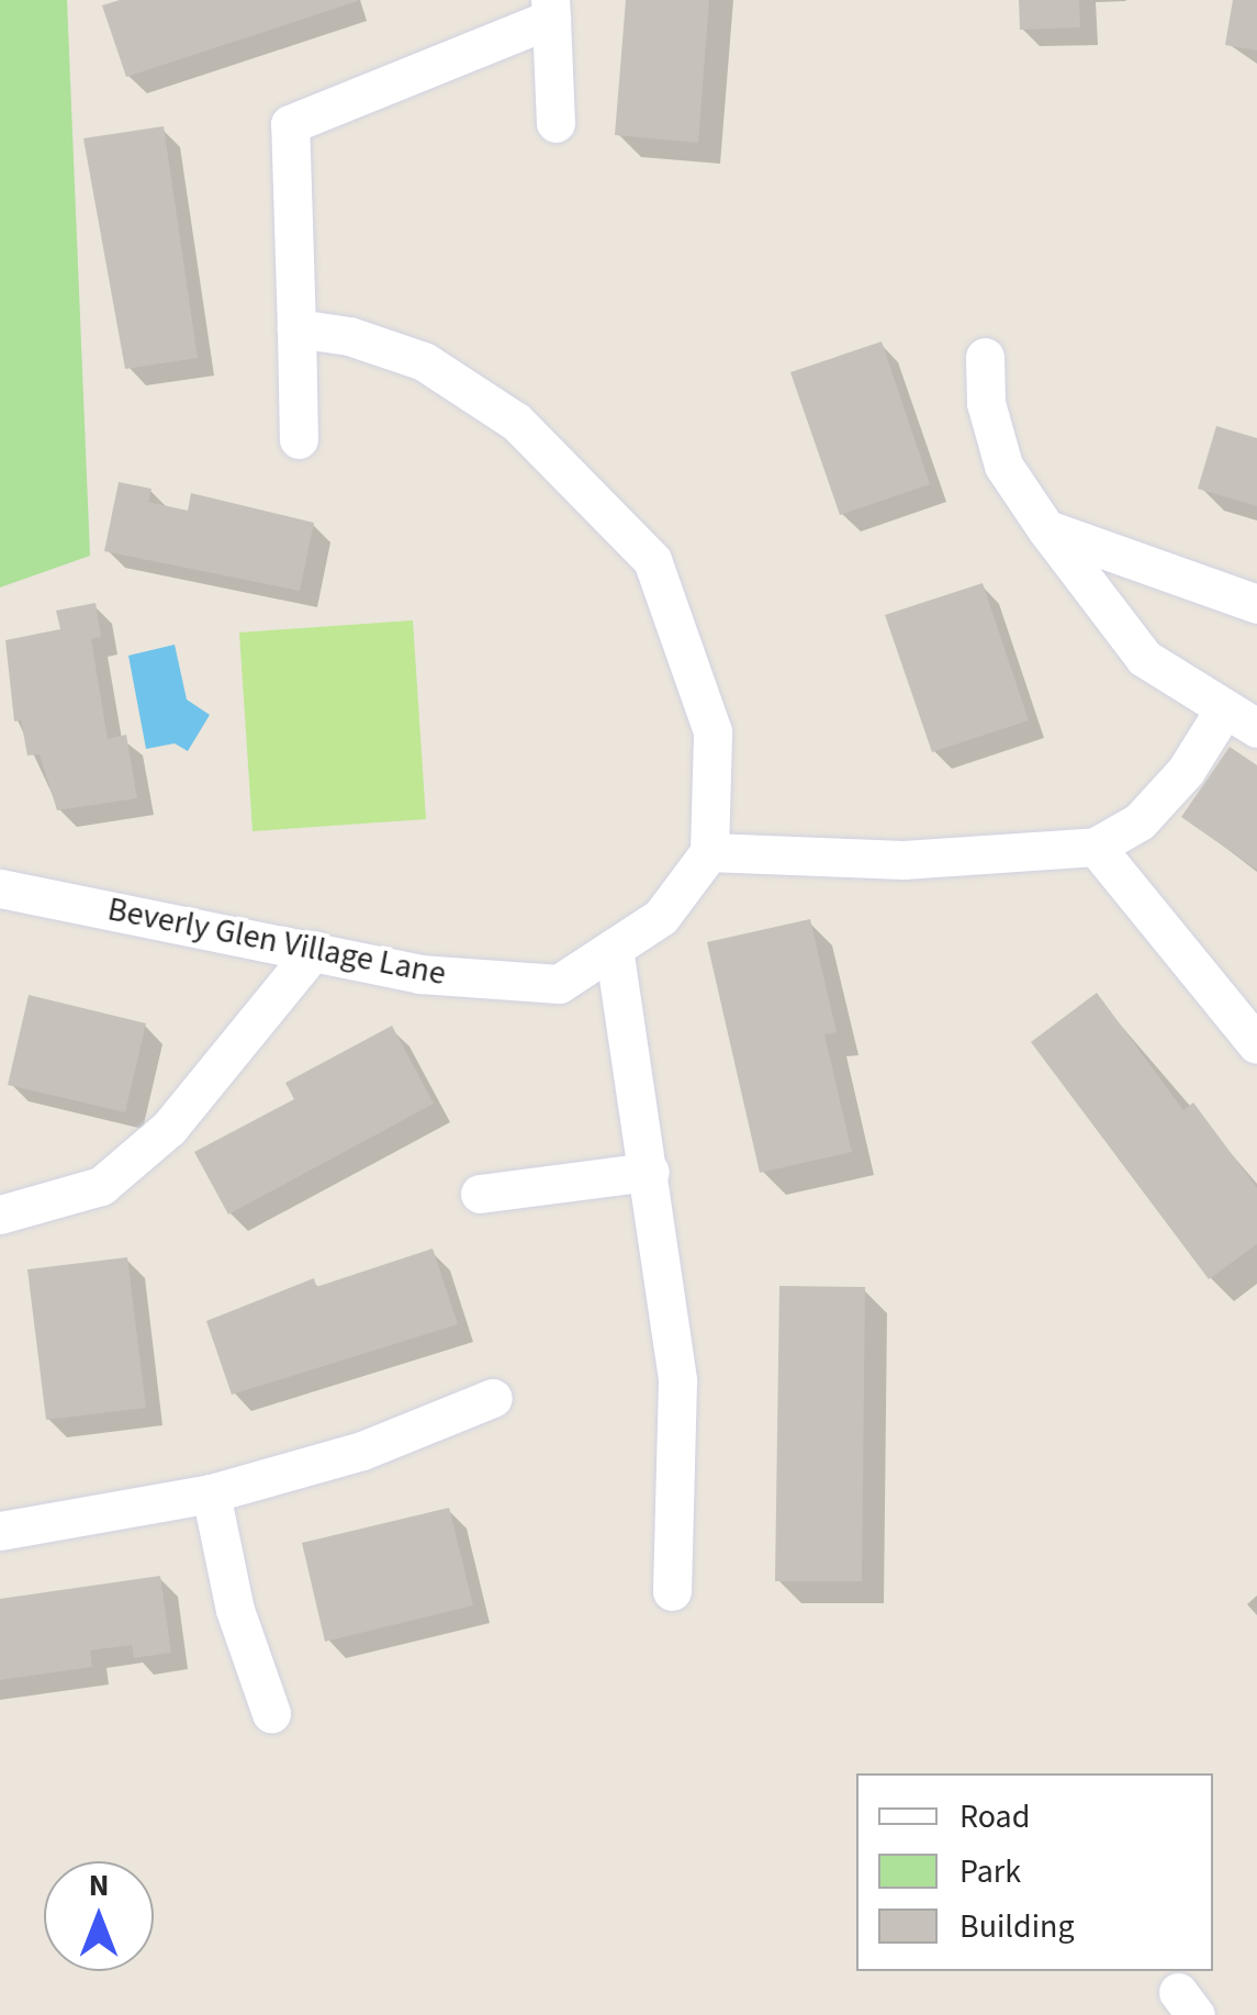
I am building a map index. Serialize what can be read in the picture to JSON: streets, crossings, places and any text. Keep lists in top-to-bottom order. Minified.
{"streets":{"street":["Beverly Glen Village Lane"]},"legend":["Road","Park","Building"],"north":"top"}
